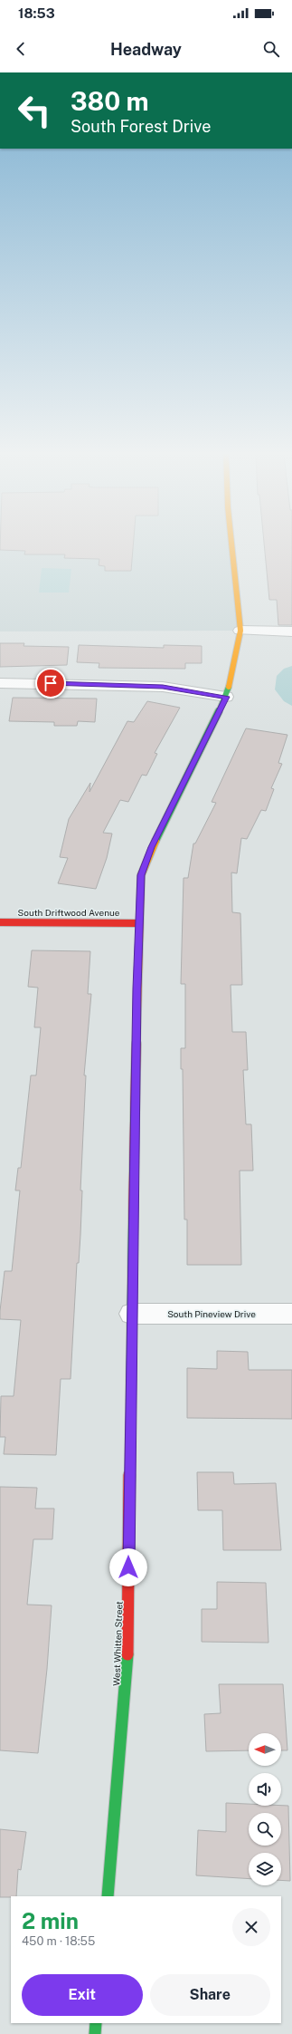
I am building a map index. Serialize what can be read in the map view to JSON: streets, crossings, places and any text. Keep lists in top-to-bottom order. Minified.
{"streets":{"street":["South Driftwood Avenue","South Pineview Drive","West Whitten Street"]},"crossings":[["South Driftwood Avenue","West Whitten Street"],["South Pineview Drive","West Whitten Street"]],"north":"left","page":{"status":"18:53","header":"Headway","turn":["380 m","South Forest Drive"],"heading":["2 min","450 m · 18:55"],"buttons":["Exit","Share"]}}
